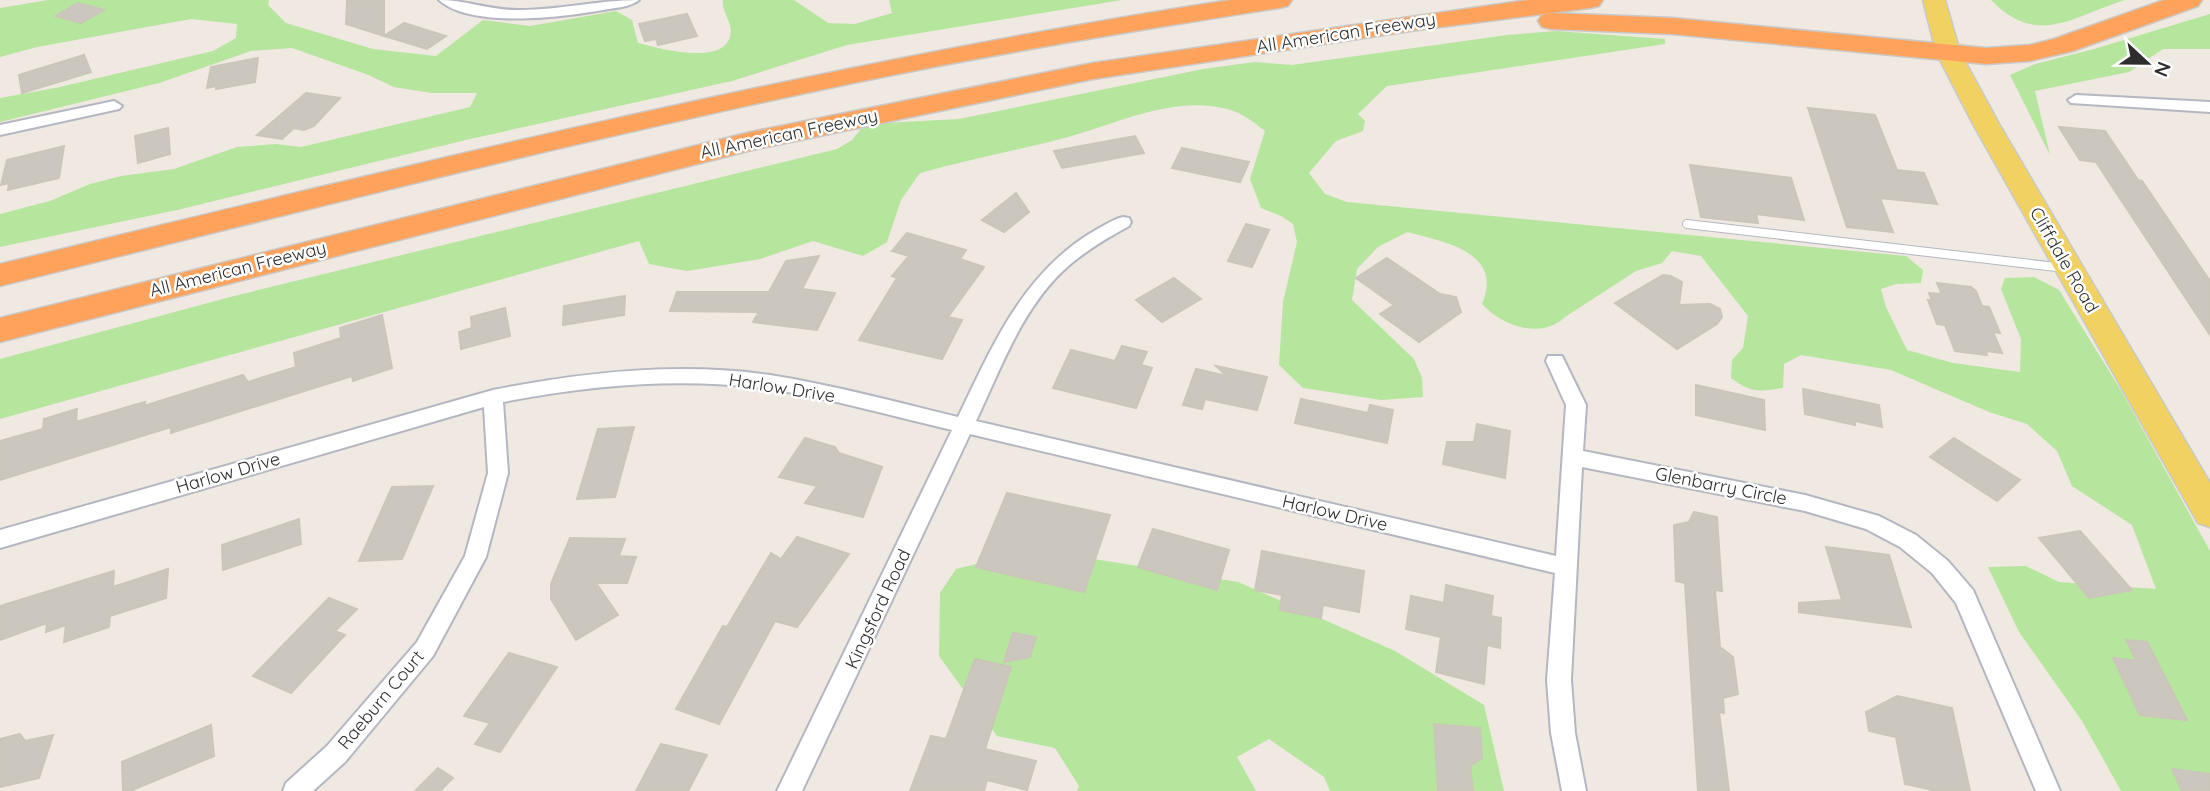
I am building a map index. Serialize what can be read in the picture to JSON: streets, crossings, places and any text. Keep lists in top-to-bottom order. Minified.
{"streets":{"highway":["All American Freeway"],"main road":["Cliffdale Road"],"street":["Harlow Drive","Glenbarry Circle","Kingsford Road","Raeburn Court"]},"crossings":[["Harlow Drive","Kingsford Road"],["Harlow Drive","Raeburn Court"]],"north":"right"}
